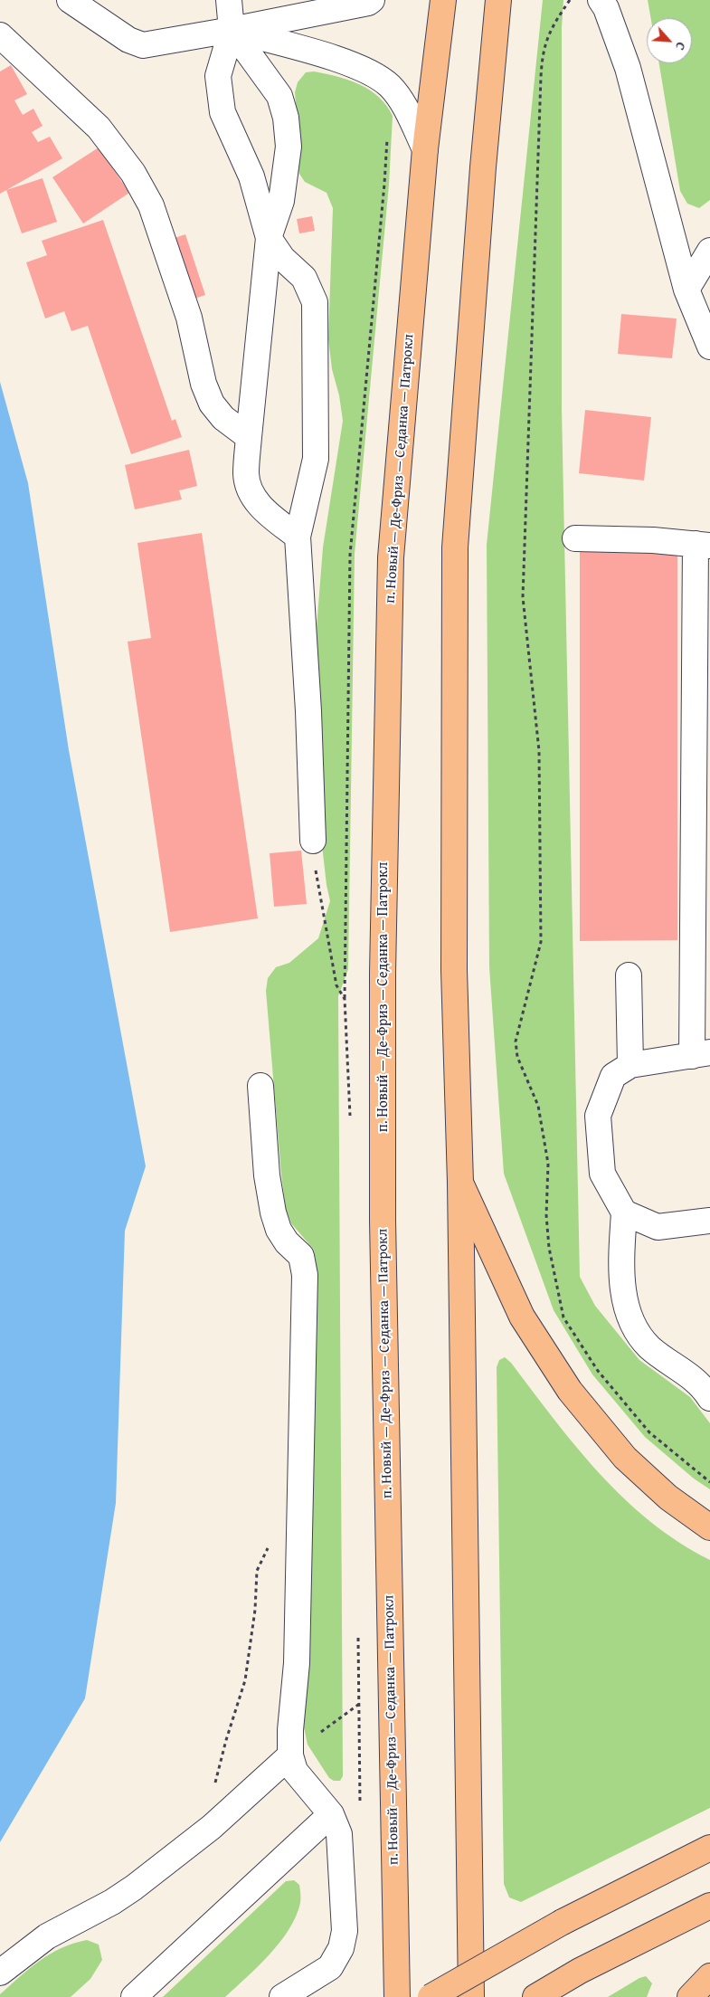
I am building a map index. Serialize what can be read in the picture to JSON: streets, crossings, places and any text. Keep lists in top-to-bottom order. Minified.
{"streets":{"main road":["п. Новый — Де-Фриз — Седанка — Патрокл"]},"north":"bottom right"}
